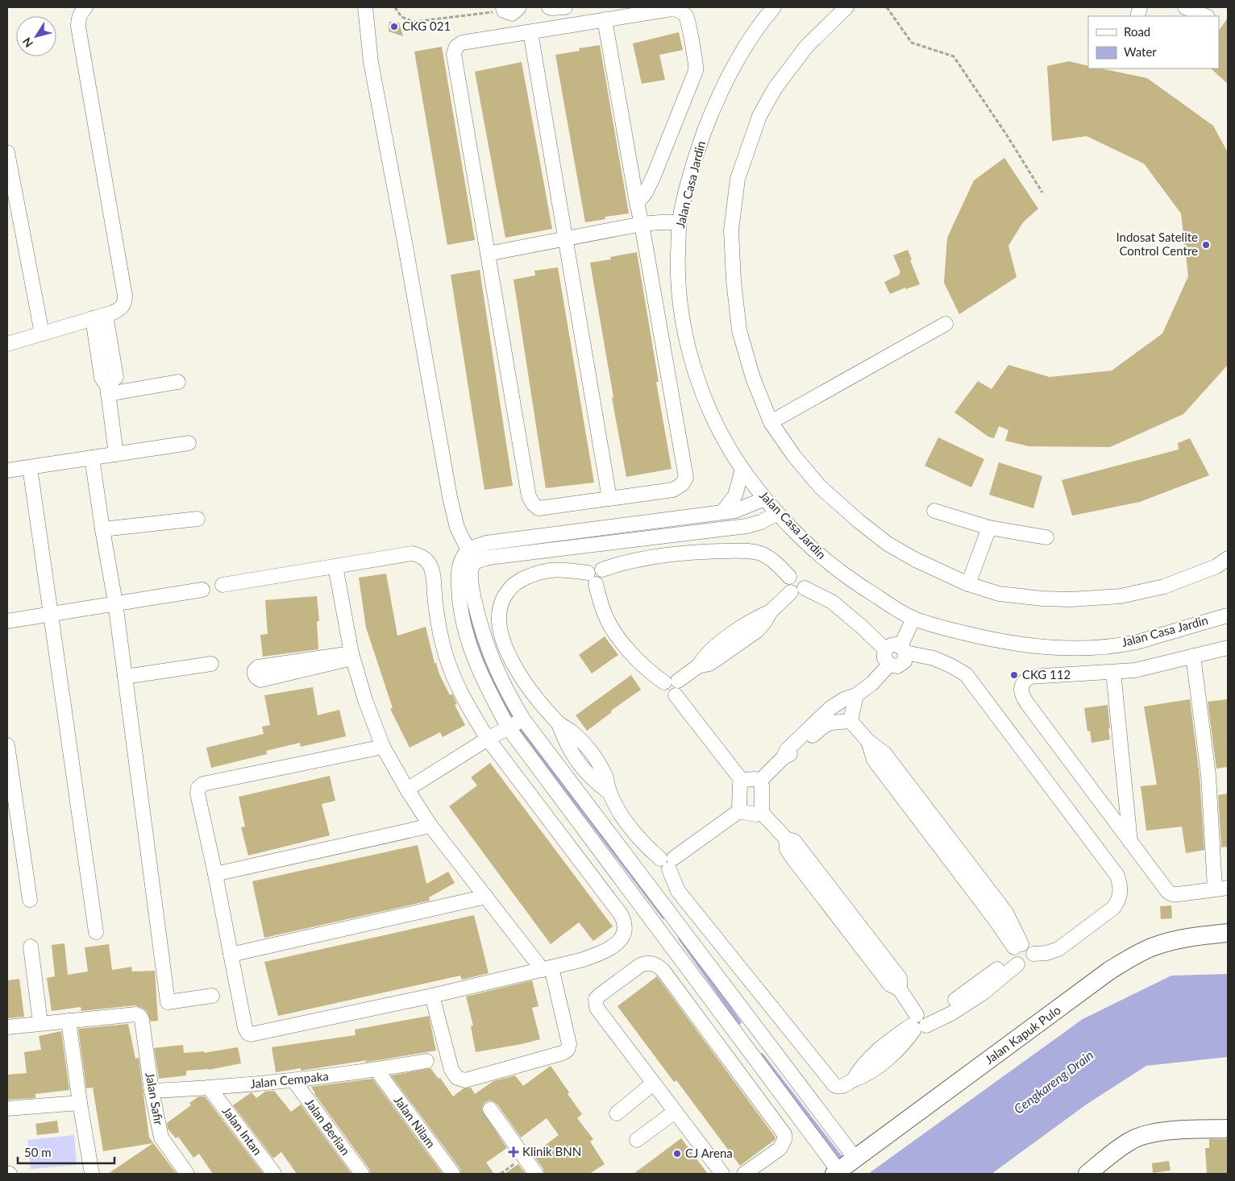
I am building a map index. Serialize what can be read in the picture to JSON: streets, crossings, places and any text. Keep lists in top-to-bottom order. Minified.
{"streets":{"main road":["Jalan Kapuk Pulo"],"street":["Jalan Casa Jardin","Jalan Cempaka","Jalan Safir","Jalan Nilam","Jalan Berlian","Jalan Intan"]},"crossings":[["Jalan Cempaka","Jalan Safir"],["Jalan Cempaka","Jalan Nilam"],["Jalan Cempaka","Jalan Berlian"],["Jalan Cempaka","Jalan Intan"]],"water":["Cengkareng Drain"],"places":{"other":["CKG 021","Indosat Satelite Control Centre","CKG 112","CJ Arena"],"health":["Klinik BNN"]},"legend":["Road","Water"],"scale_bar":"50 m","north":"bottom left"}
